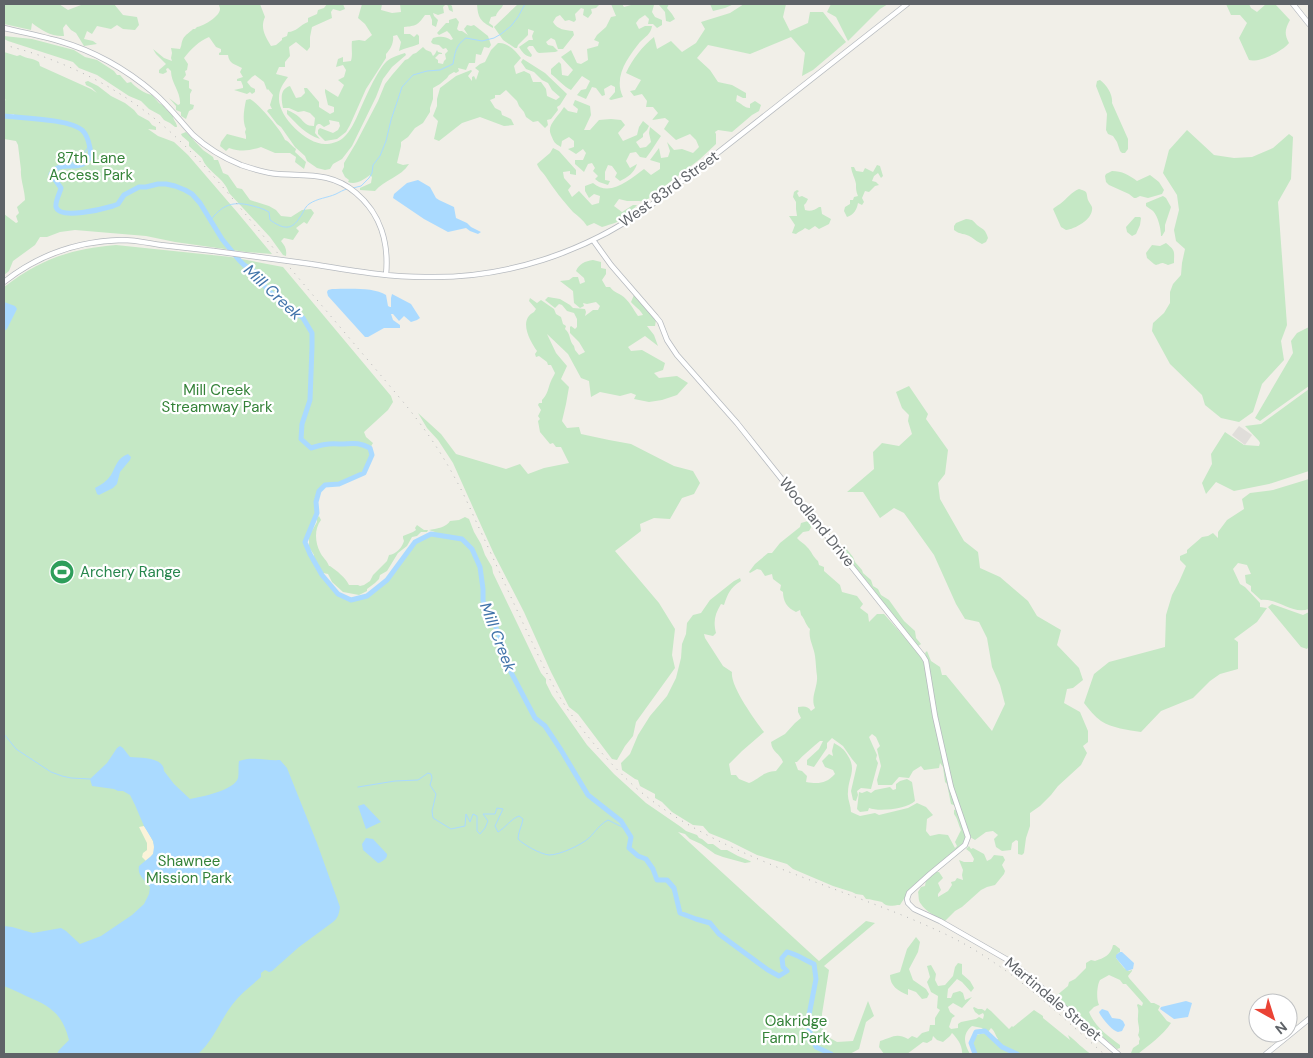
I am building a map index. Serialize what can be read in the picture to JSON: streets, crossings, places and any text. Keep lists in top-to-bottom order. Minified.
{"streets":{"main road":["West 83rd Street","Woodland Drive","Martindale Street"]},"crossings":[["West 83rd Street","Woodland Drive"],["Woodland Drive","Martindale Street"]],"water":["Mill Creek"],"parks":["87th Lane Access Park","Mill Creek Streamway Park","Shawnee Mission Park","Oakridge Farm Park"],"places":{"sports":["Archery Range"]},"north":"bottom right"}
